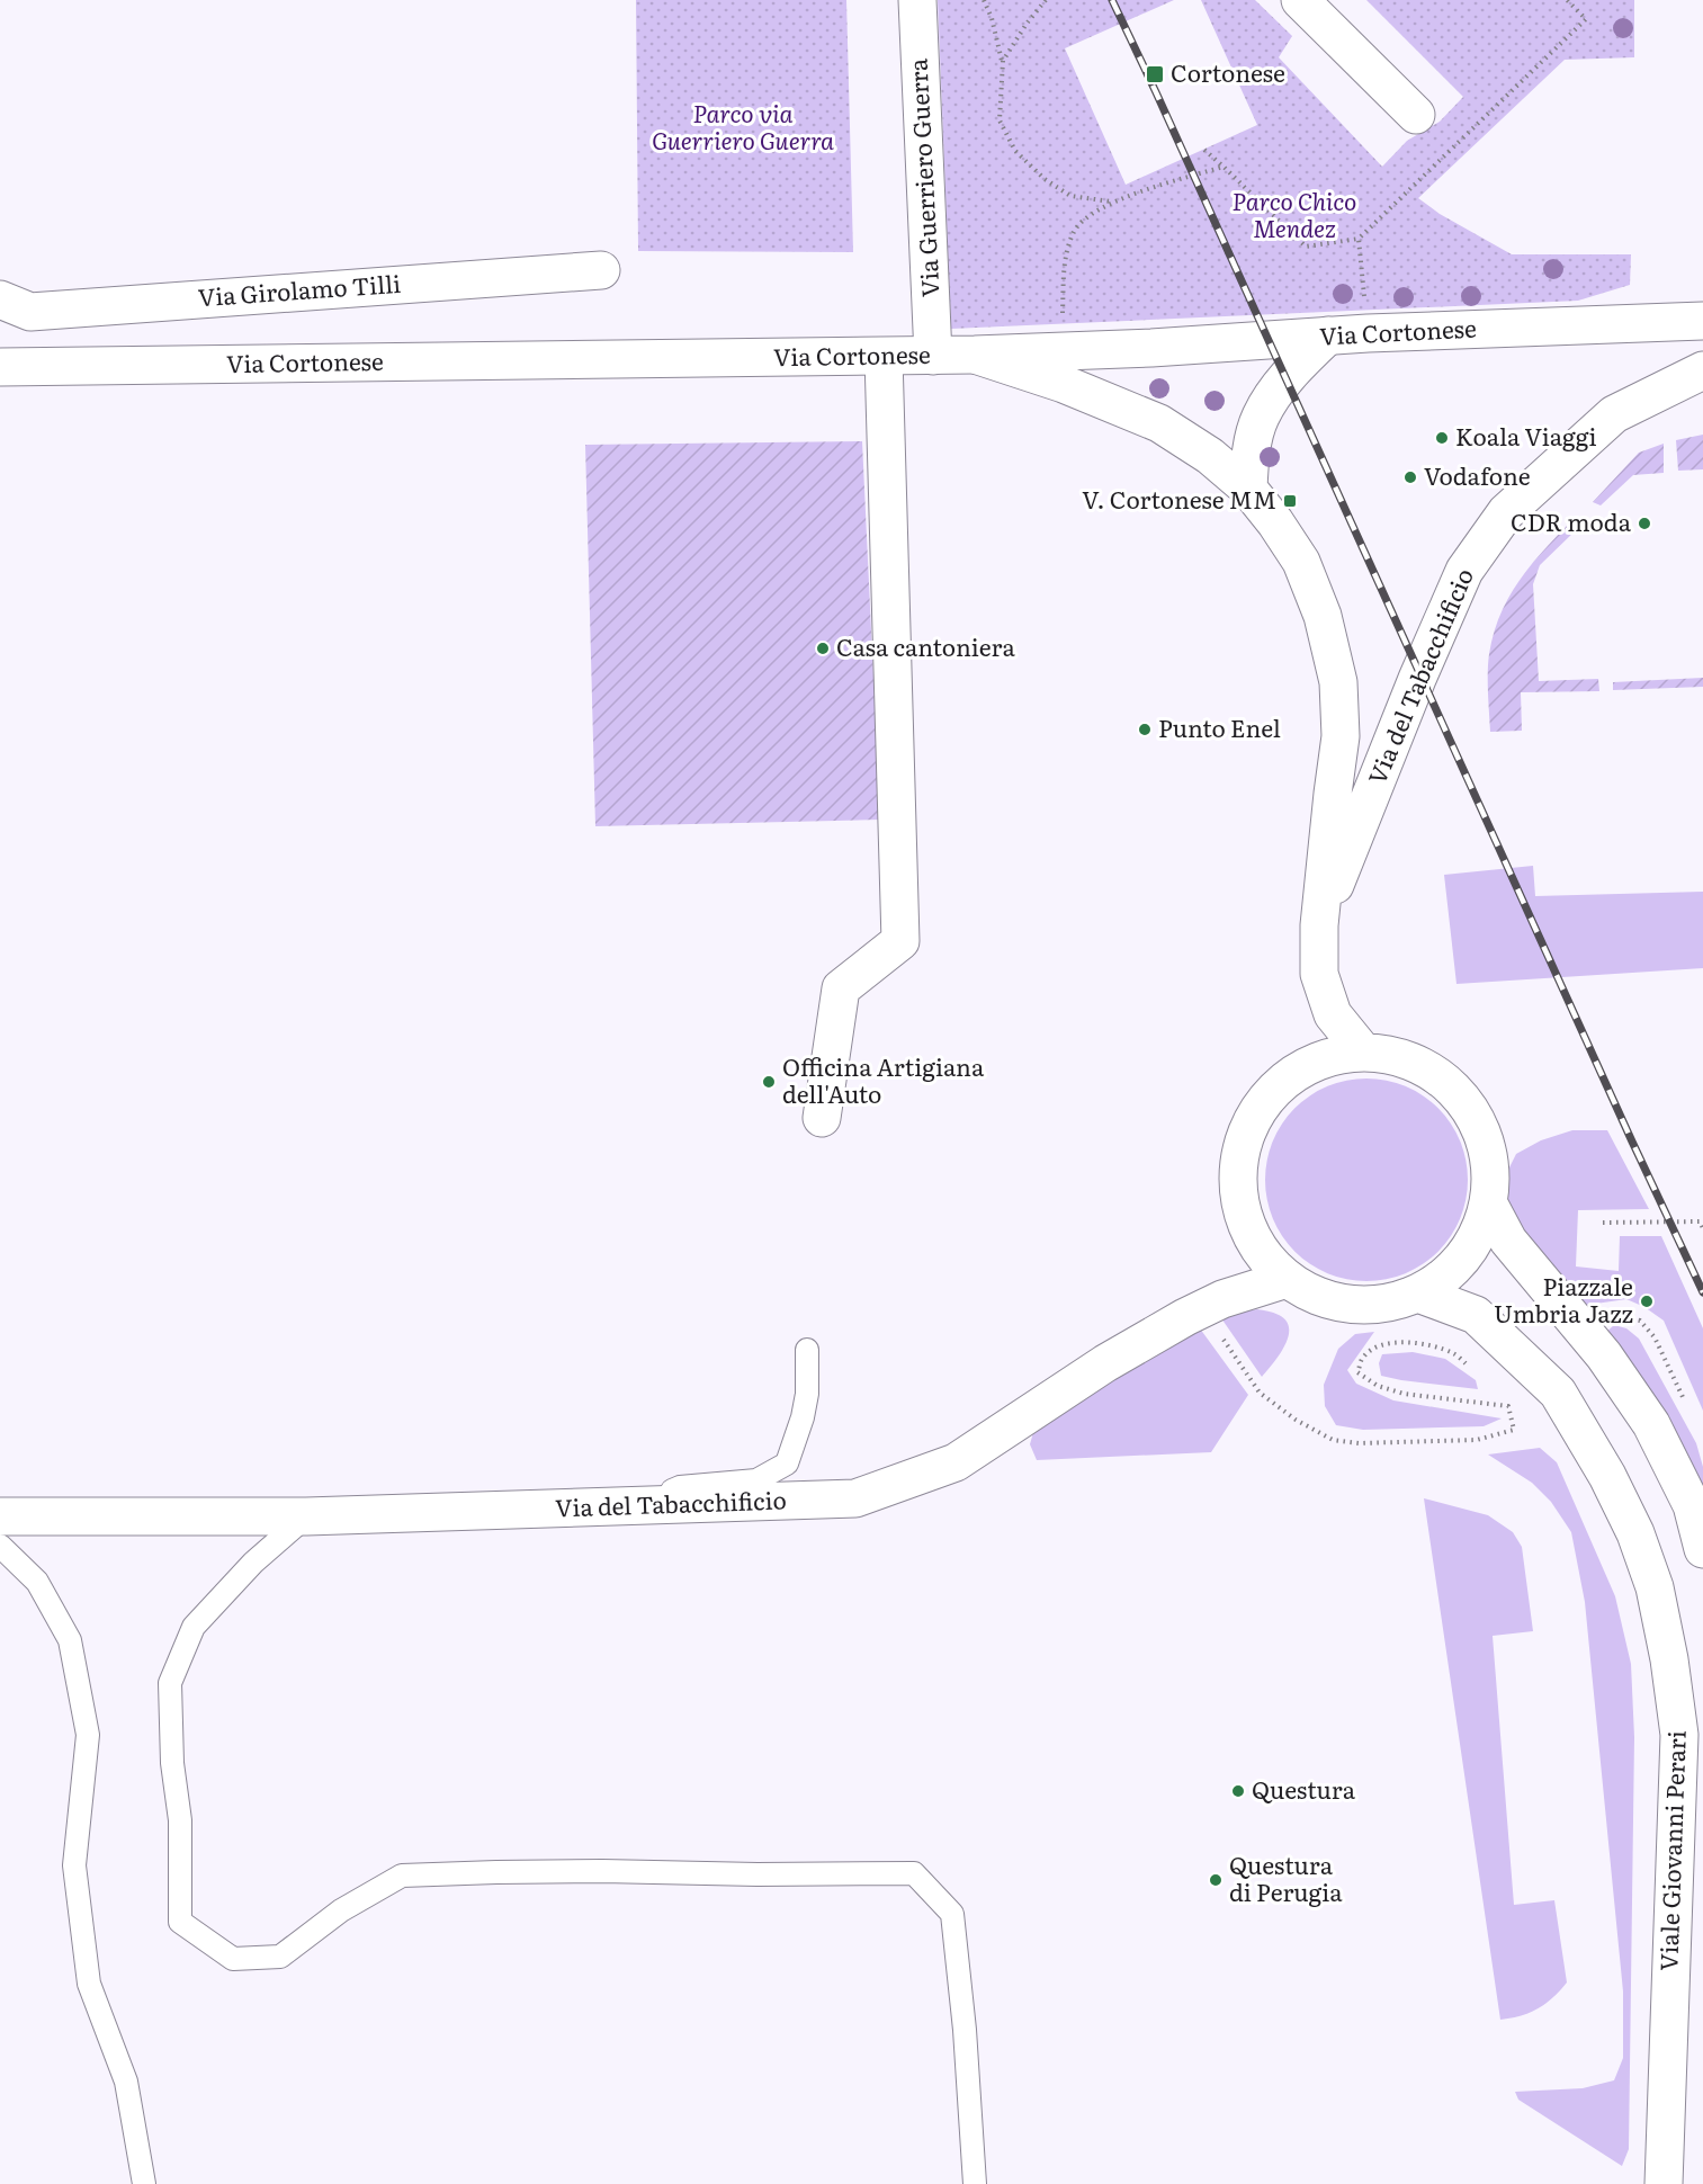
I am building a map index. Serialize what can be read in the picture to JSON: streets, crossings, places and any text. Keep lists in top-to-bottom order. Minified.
{"streets":{"street":["Via Guerriero Guerra","Via Girolamo Tilli","Via Cortonese","Via del Tabacchificio","Viale Giovanni Perari"]},"crossings":[["Via Guerriero Guerra","Via Cortonese"],["Via Cortonese","Via del Tabacchificio"]],"parks":["Parco via Guerriero Guerra","Parco Chico Mendez"],"places":{"transit":["Cortonese","V. Cortonese MM"],"other":["Koala Viaggi","Vodafone","CDR moda","Casa cantoniera","Punto Enel","Officina Artigiana dell'Auto","Piazzale Umbria Jazz","Questura","Questura di Perugia"]}}
